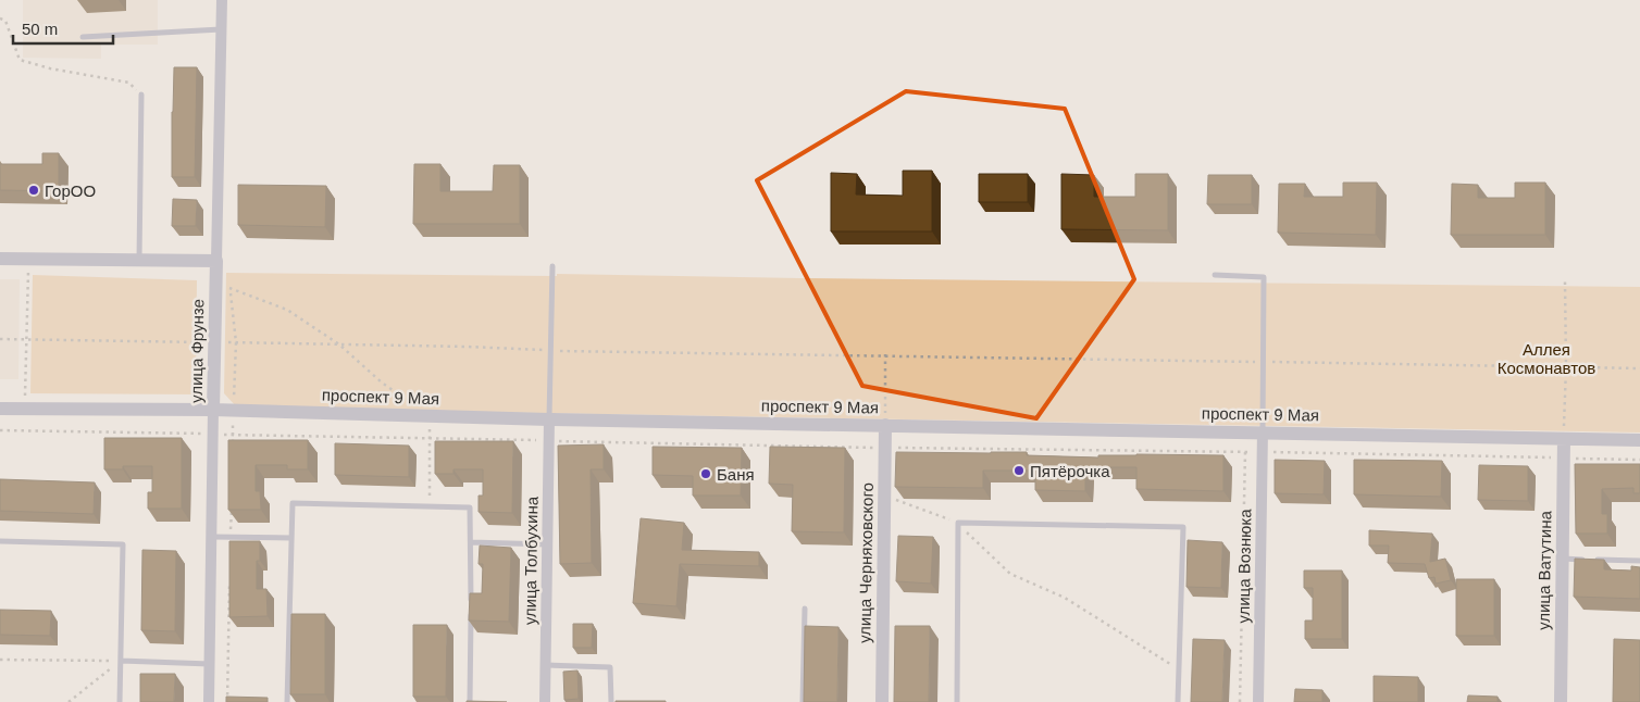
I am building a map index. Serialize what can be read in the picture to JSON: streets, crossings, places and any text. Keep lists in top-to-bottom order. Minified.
{"streets":{"street":["улица Фрунзе","проспект 9 Мая","улица Толбухина","улица Черняховского","улица Вознюка","улица Ватутина"]},"crossings":[["улица Фрунзе","проспект 9 Мая"],["проспект 9 Мая","улица Толбухина"],["проспект 9 Мая","улица Черняховского"],["проспект 9 Мая","улица Вознюка"],["проспект 9 Мая","улица Ватутина"]],"parks":["Аллея Космонавтов"],"places":["ГорОО","Пятёрочка","Баня"],"scale_bar":"50 m"}
